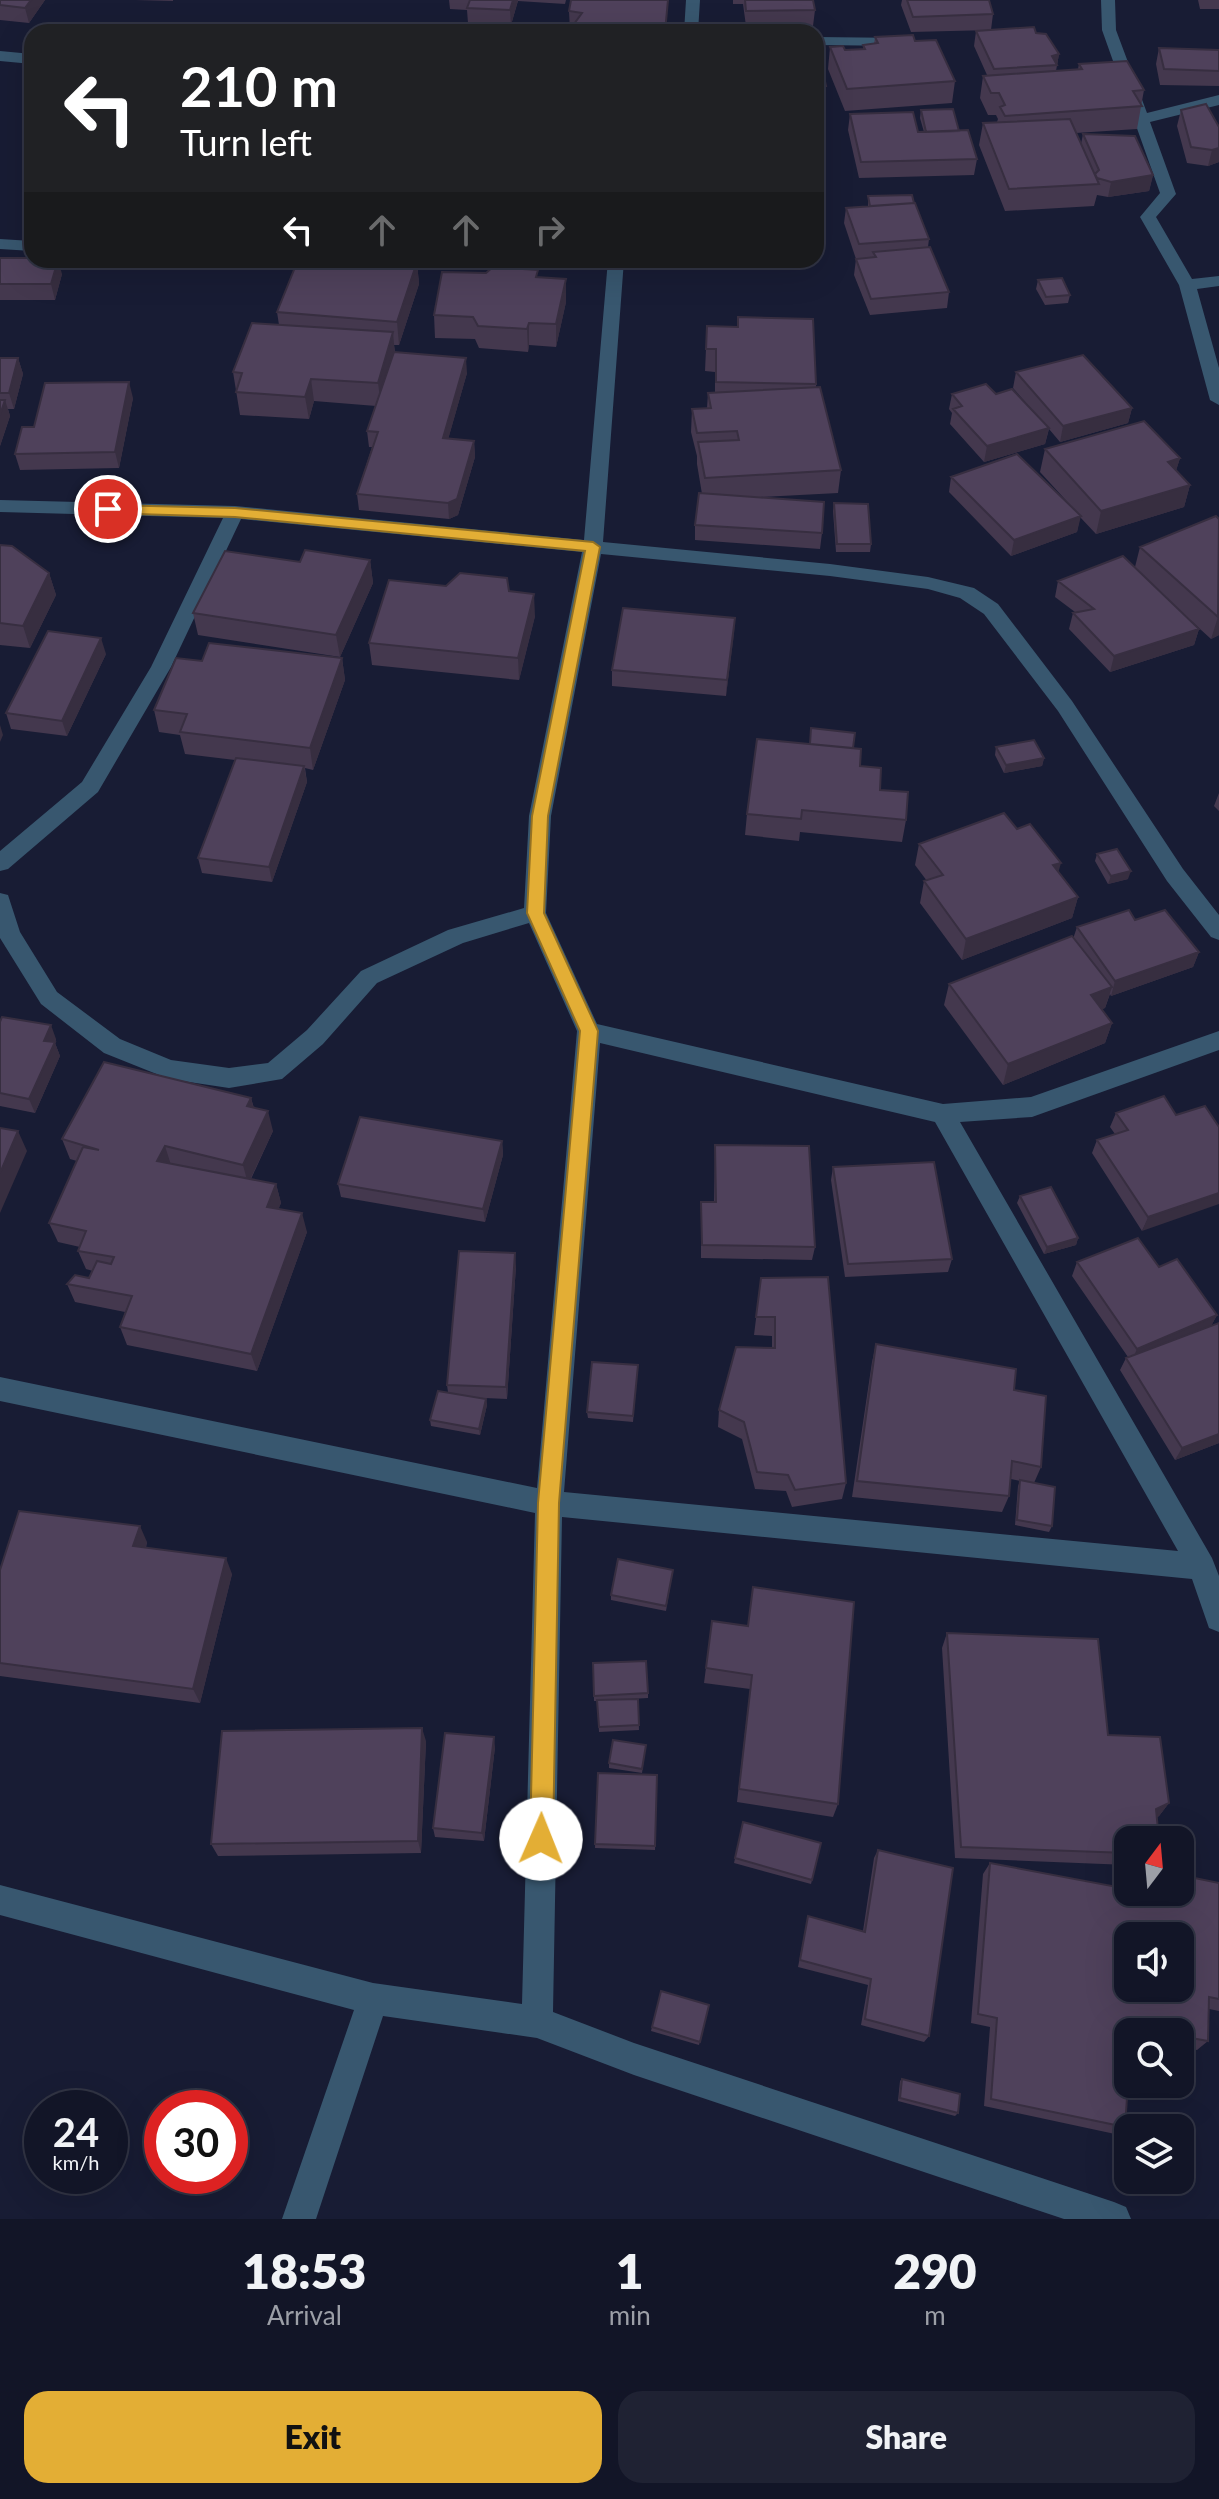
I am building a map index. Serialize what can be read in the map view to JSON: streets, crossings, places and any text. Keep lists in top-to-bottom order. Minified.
{"north":"top","page":{"turn":["210 m","Turn left"],"speed":"24 km/h","limit":"30","eta":["18:53","Arrival","1","min","290","m"],"buttons":["Exit","Share"]}}
